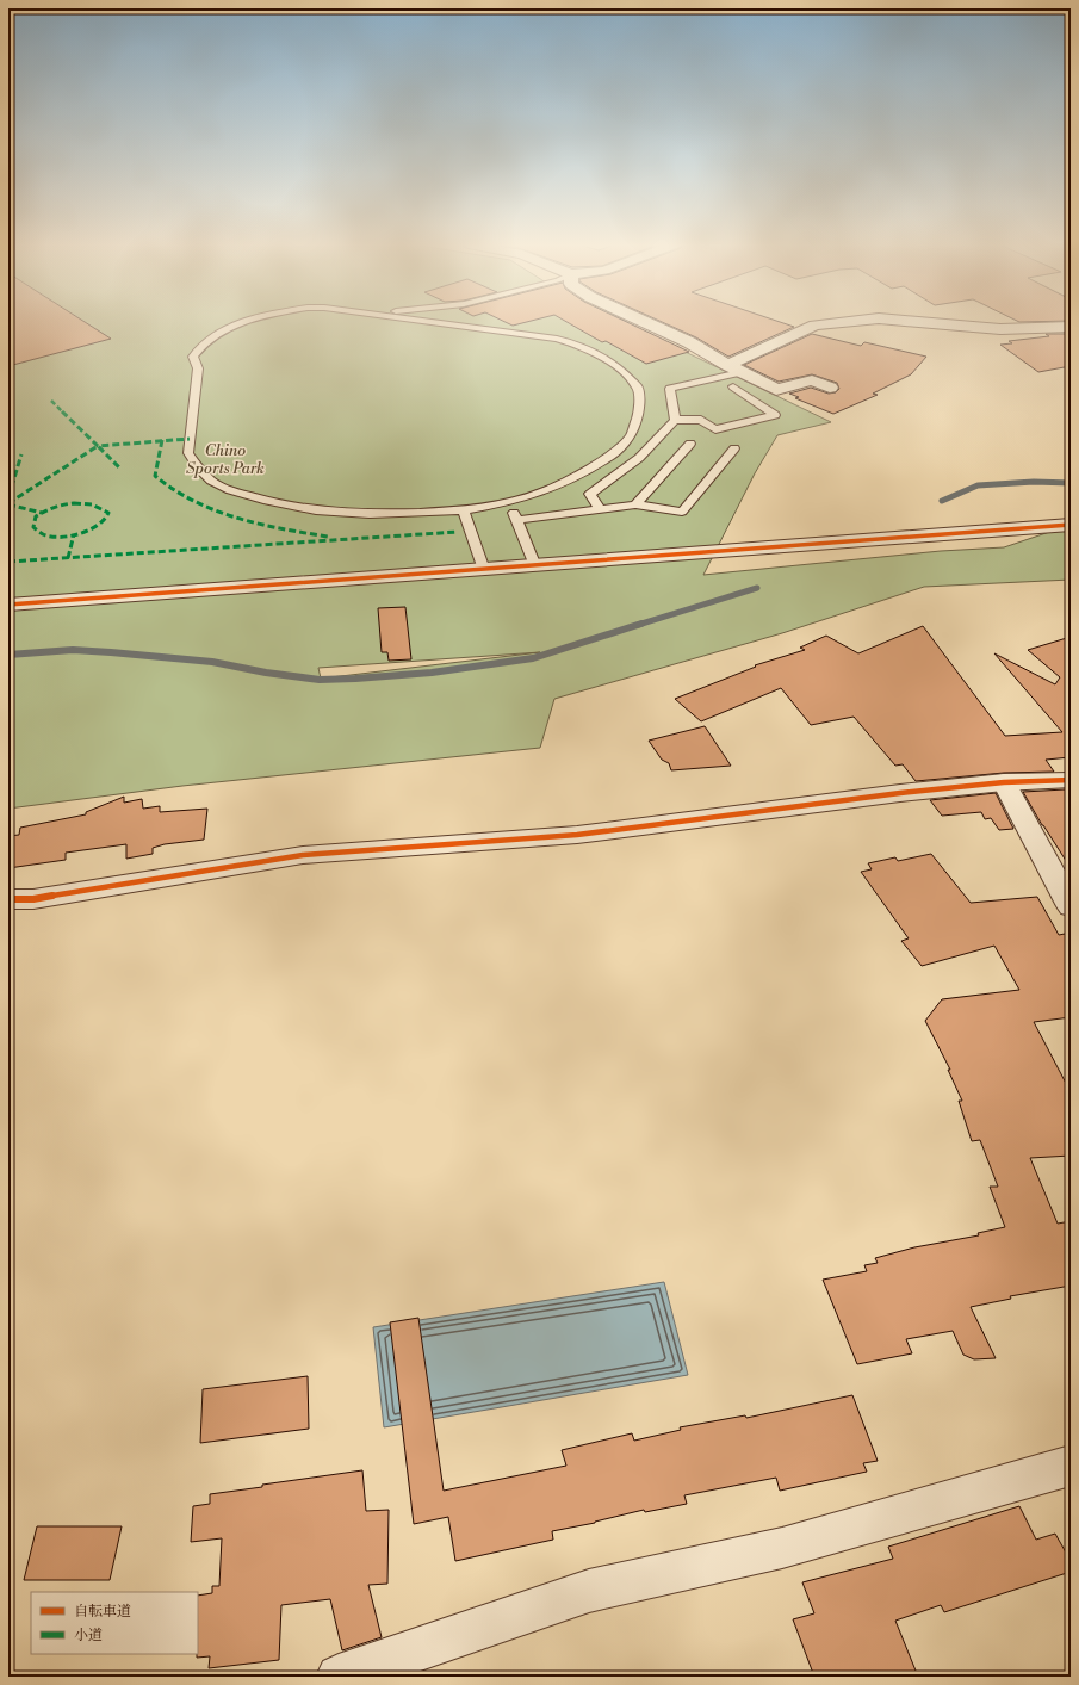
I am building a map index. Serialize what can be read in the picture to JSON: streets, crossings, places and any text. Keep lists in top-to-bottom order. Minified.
{"parks":["Chino Sports Park"],"legend":["自転車道","小道"]}
